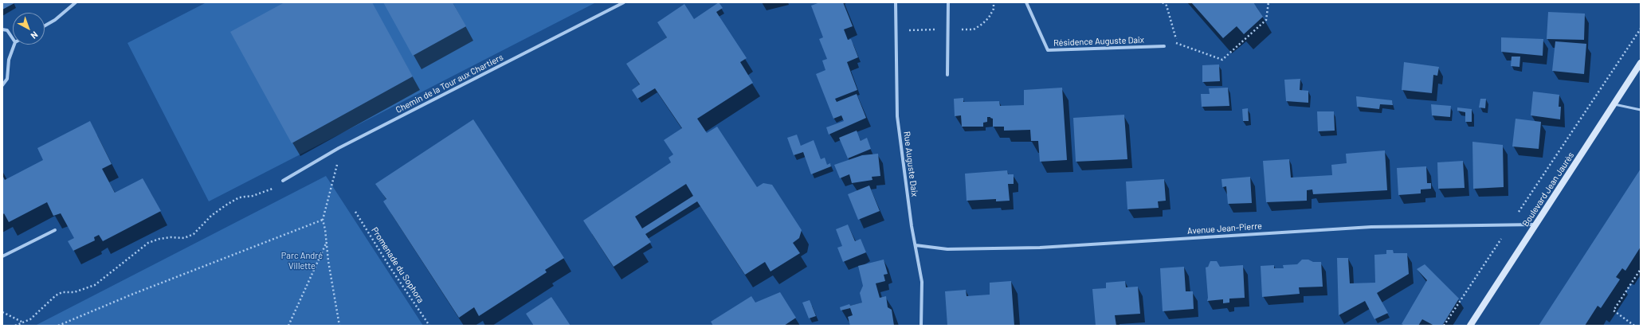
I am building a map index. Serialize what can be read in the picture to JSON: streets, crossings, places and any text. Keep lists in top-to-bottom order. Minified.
{"streets":{"street":["Résidence Auguste Daix","Chemin de la Tour aux Chartiers","Rue Auguste Daix","Boulevard Jean Jaurès","Avenue Jean-Pierre"],"path":["Promenade du Sophora"]},"crossings":[["Rue Auguste Daix","Avenue Jean-Pierre"],["Boulevard Jean Jaurès","Avenue Jean-Pierre"]],"parks":["Parc André Villette"],"north":"bottom right"}
